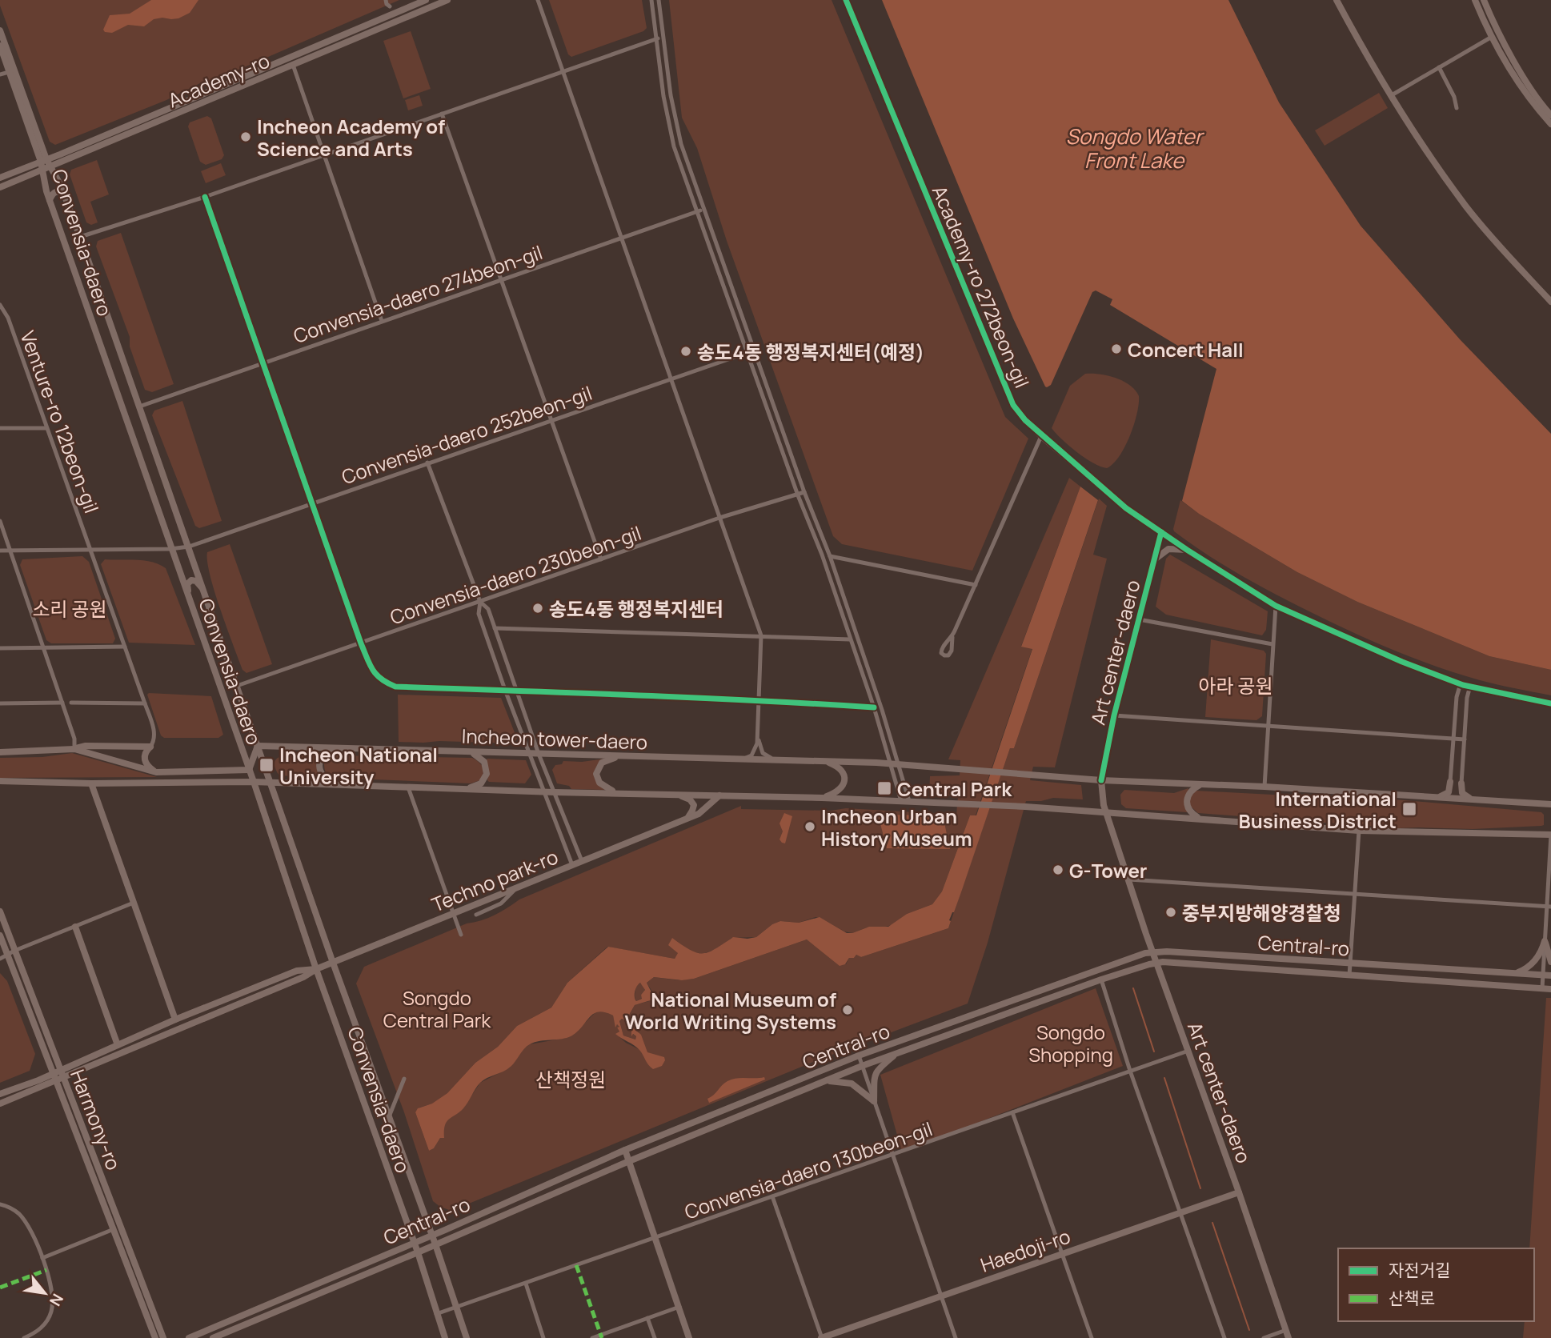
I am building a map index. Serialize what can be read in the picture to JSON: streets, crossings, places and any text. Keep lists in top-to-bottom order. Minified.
{"streets":{"main road":["Academy-ro","Convensia-daero","Academy-ro 272beon-gil","Art center-daero","Incheon tower-daero","Techno park-ro","Central-ro","Harmony-ro","Haedoji-ro"],"street":["Convensia-daero 274beon-gil","Venture-ro 12beon-gil","Convensia-daero 252beon-gil","Convensia-daero 230beon-gil","Convensia-daero 130beon-gil"]},"crossings":[["Academy-ro","Convensia-daero"],["Convensia-daero","Convensia-daero 274beon-gil"],["Convensia-daero","Convensia-daero 252beon-gil"],["Convensia-daero","Convensia-daero 230beon-gil"],["Convensia-daero","Incheon tower-daero"],["Convensia-daero","Techno park-ro"],["Convensia-daero","Central-ro"],["Convensia-daero","Convensia-daero 130beon-gil"],["Academy-ro 272beon-gil","Art center-daero"],["Venture-ro 12beon-gil","Convensia-daero 252beon-gil"],["Art center-daero","Incheon tower-daero"],["Art center-daero","Central-ro"],["Art center-daero","Convensia-daero 130beon-gil"],["Art center-daero","Haedoji-ro"],["Techno park-ro","Harmony-ro"]],"water":["Songdo Water Front Lake"],"parks":["소리 공원","아라 공원","Songdo Central Park","Songdo Shopping","산책정원"],"places":{"other":["Incheon Academy of Science and Arts","Concert Hall","송도4동 행정복지센터(예정)","송도4동 행정복지센터","Incheon Urban History Museum","G-Tower","중부지방해양경찰청","National Museum of World Writing Systems"],"transit":["Incheon National University","Central Park","International Business District"]},"legend":["자전거길","산책로"],"north":"bottom right"}
